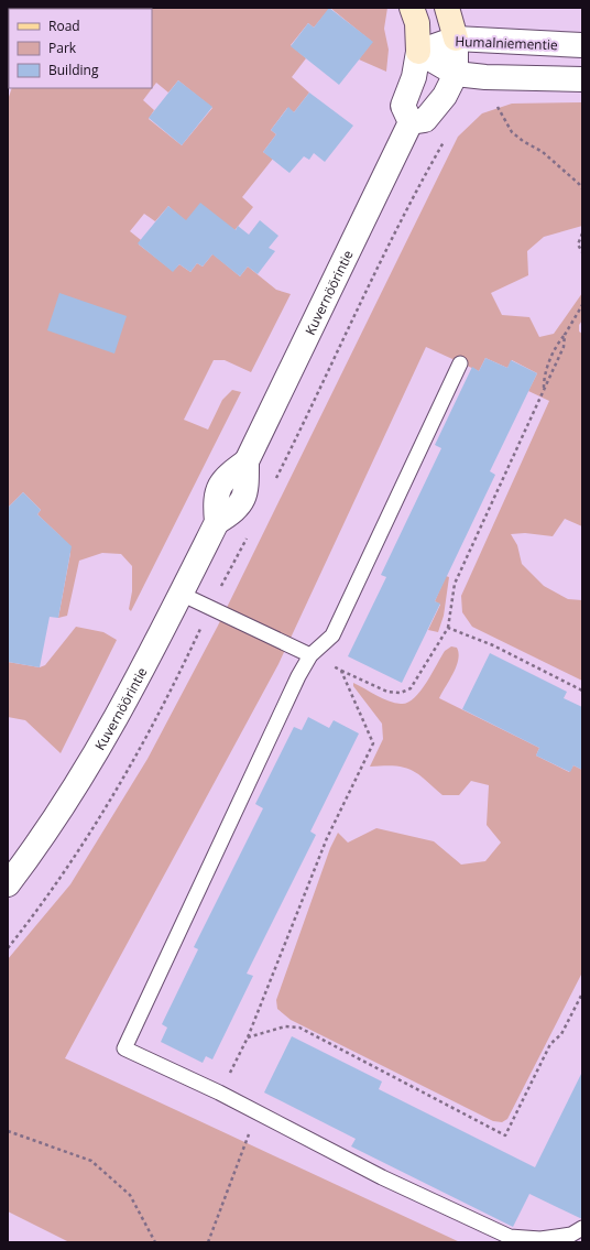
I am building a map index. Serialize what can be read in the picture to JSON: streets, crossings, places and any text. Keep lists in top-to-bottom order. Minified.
{"streets":{"street":["Humalniementie","Kuvernöörintie"]},"legend":["Road","Park","Building"]}
